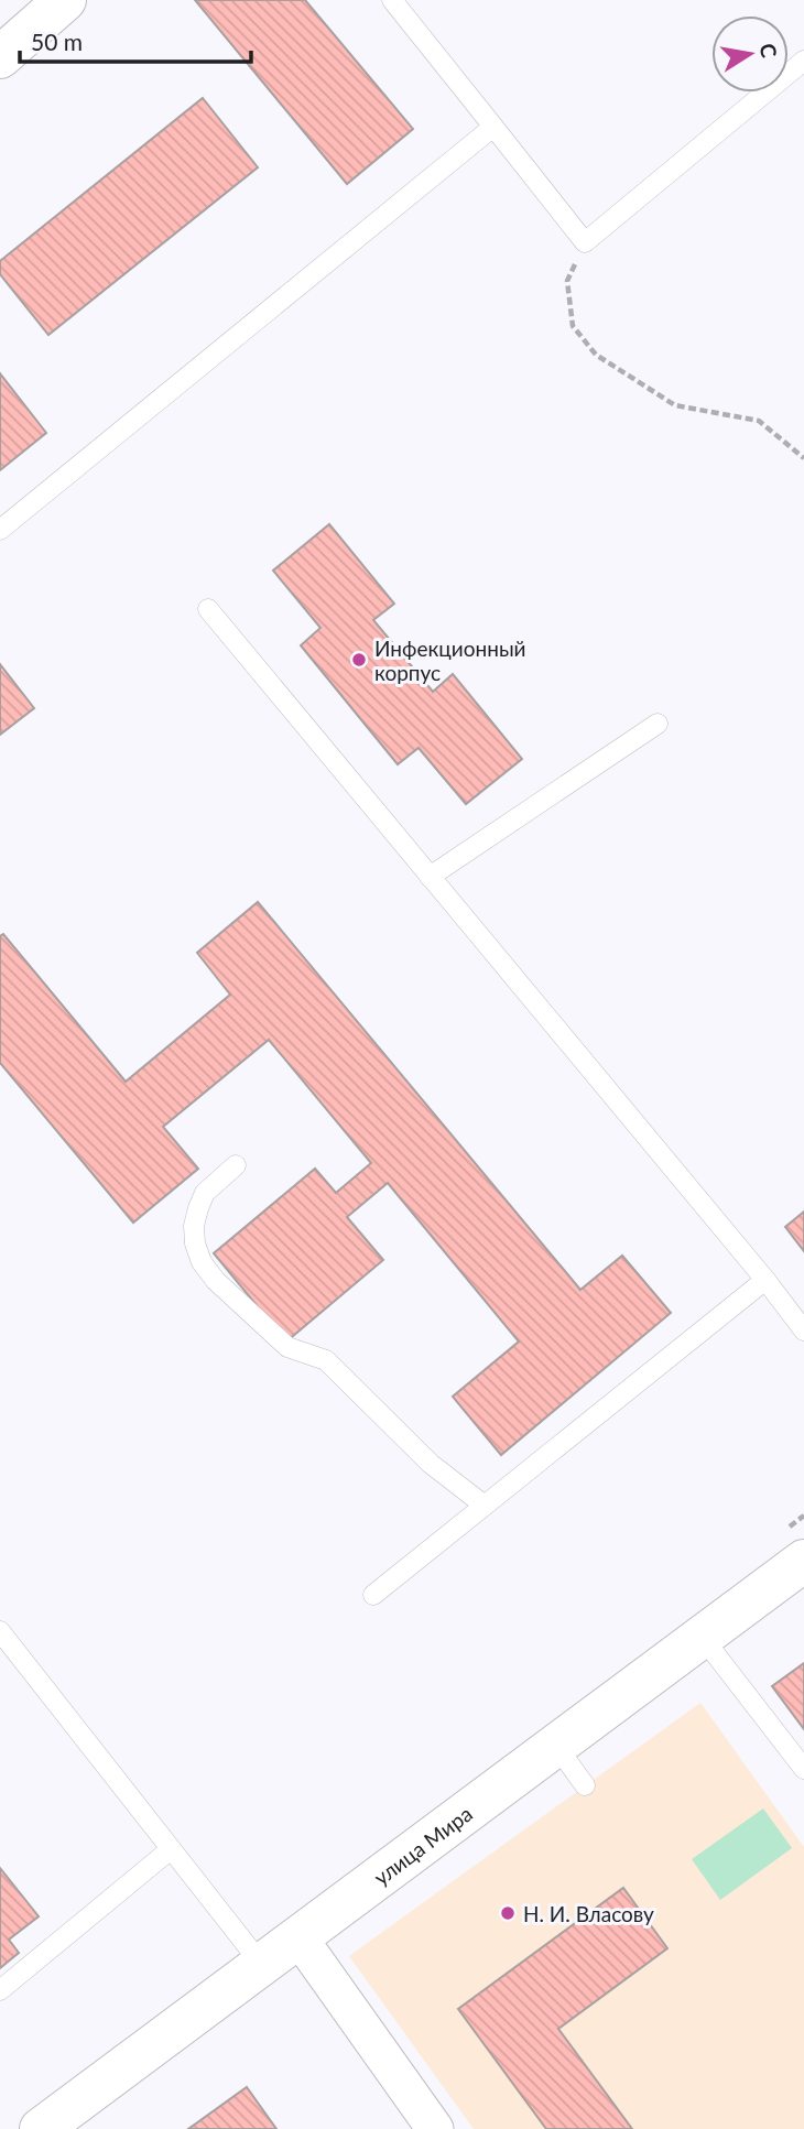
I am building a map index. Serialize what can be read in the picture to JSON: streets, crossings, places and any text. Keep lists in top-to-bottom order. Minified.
{"streets":{"street":["улица Мира"]},"places":["Инфекционный корпус","Н. И. Власову"],"scale_bar":"50 m","north":"right"}
